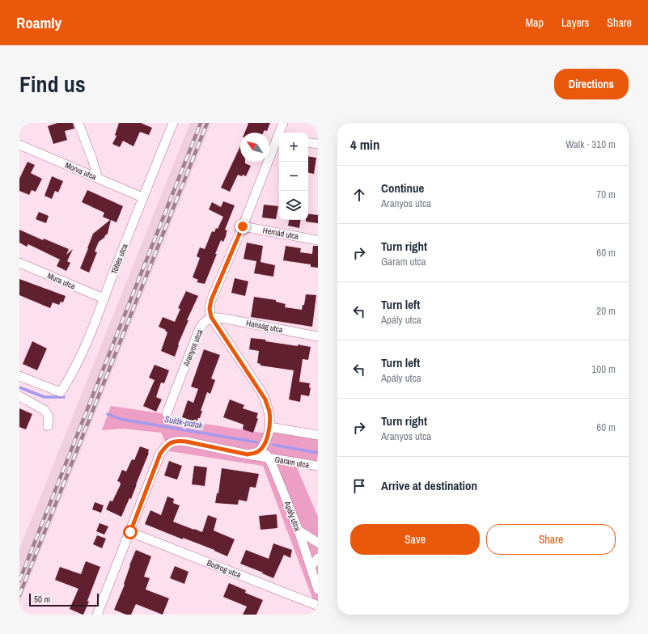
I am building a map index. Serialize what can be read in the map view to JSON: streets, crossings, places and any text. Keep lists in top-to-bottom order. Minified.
{"streets":{"street":["Morva utca","Hernád utca","Töltés utca","Mura utca","Hanság utca","Aranyos utca","Garam utca","Apály utca","Bodrog utca"]},"crossings":[["Morva utca","Töltés utca"],["Töltés utca","Mura utca"],["Hanság utca","Aranyos utca"],["Garam utca","Apály utca"],["Garam utca","Bodrog utca"]],"water":["Sulák-patak"],"scale_bar":"50 m","north":"top left","page":{"header":"Roamly","nav":["Map","Layers","Share"],"title":"Find us","buttons":["Directions",["Save","Share"]],"heading":["4 min","Walk · 310 m"],"map_buttons":["+","−"],"list":[["Continue","Aranyos utca","70 m"],["Turn right","Garam utca","60 m"],["Turn left","Apály utca","20 m"],["Turn left","Apály utca","100 m"],["Turn right","Aranyos utca","60 m"],"Arrive at destination"],"scale":"50 m"}}
